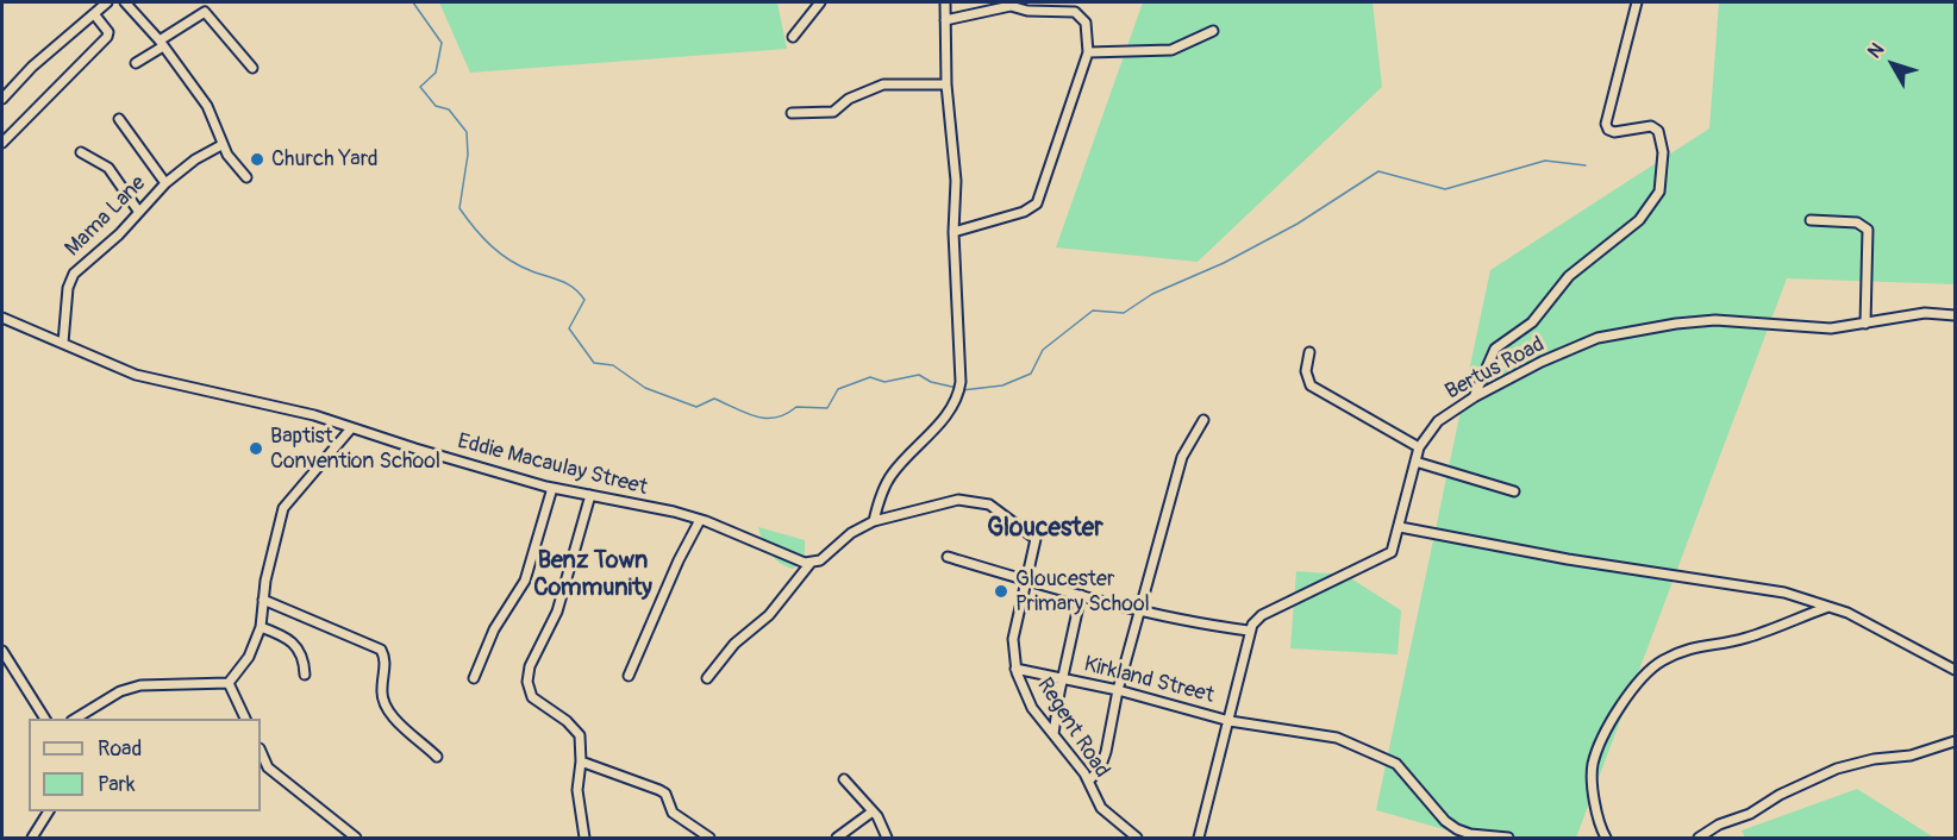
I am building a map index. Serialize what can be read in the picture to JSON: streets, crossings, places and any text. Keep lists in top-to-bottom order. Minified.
{"streets":{"street":["Mama Lane","Bertus Road","Eddie Macaulay Street","Kirkland Street","Regent Road"]},"crossings":[["Mama Lane","Eddie Macaulay Street"],["Kirkland Street","Regent Road"]],"districts":["Gloucester","Benz Town Community"],"places":["Church Yard","Baptist Convention School","Gloucester Primary School"],"legend":["Road","Park"],"north":"top left"}
